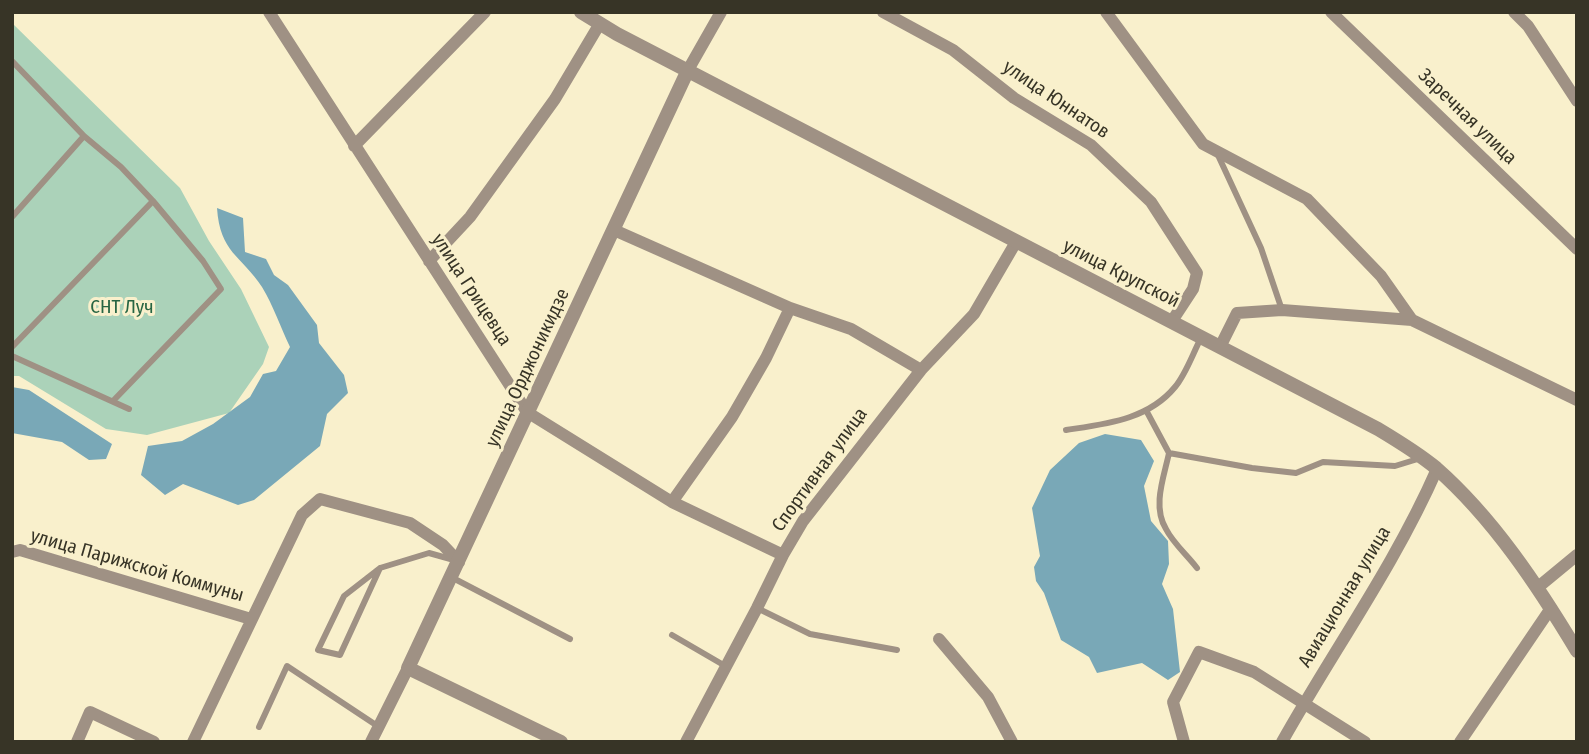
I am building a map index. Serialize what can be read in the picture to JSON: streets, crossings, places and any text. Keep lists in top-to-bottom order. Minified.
{"streets":{"street":["улица Юннатов","Заречная улица","улица Крупской","улица Грицевца","улица Орджоникидзе","Спортивная улица","улица Парижской Коммуны","Авиационная улица"]},"crossings":[["улица Юннатов","улица Крупской"],["улица Крупской","улица Орджоникидзе"],["улица Крупской","Спортивная улица"],["улица Крупской","Авиационная улица"],["улица Грицевца","улица Орджоникидзе"],["улица Грицевца","Спортивная улица"]],"parks":["СНТ Луч"]}
